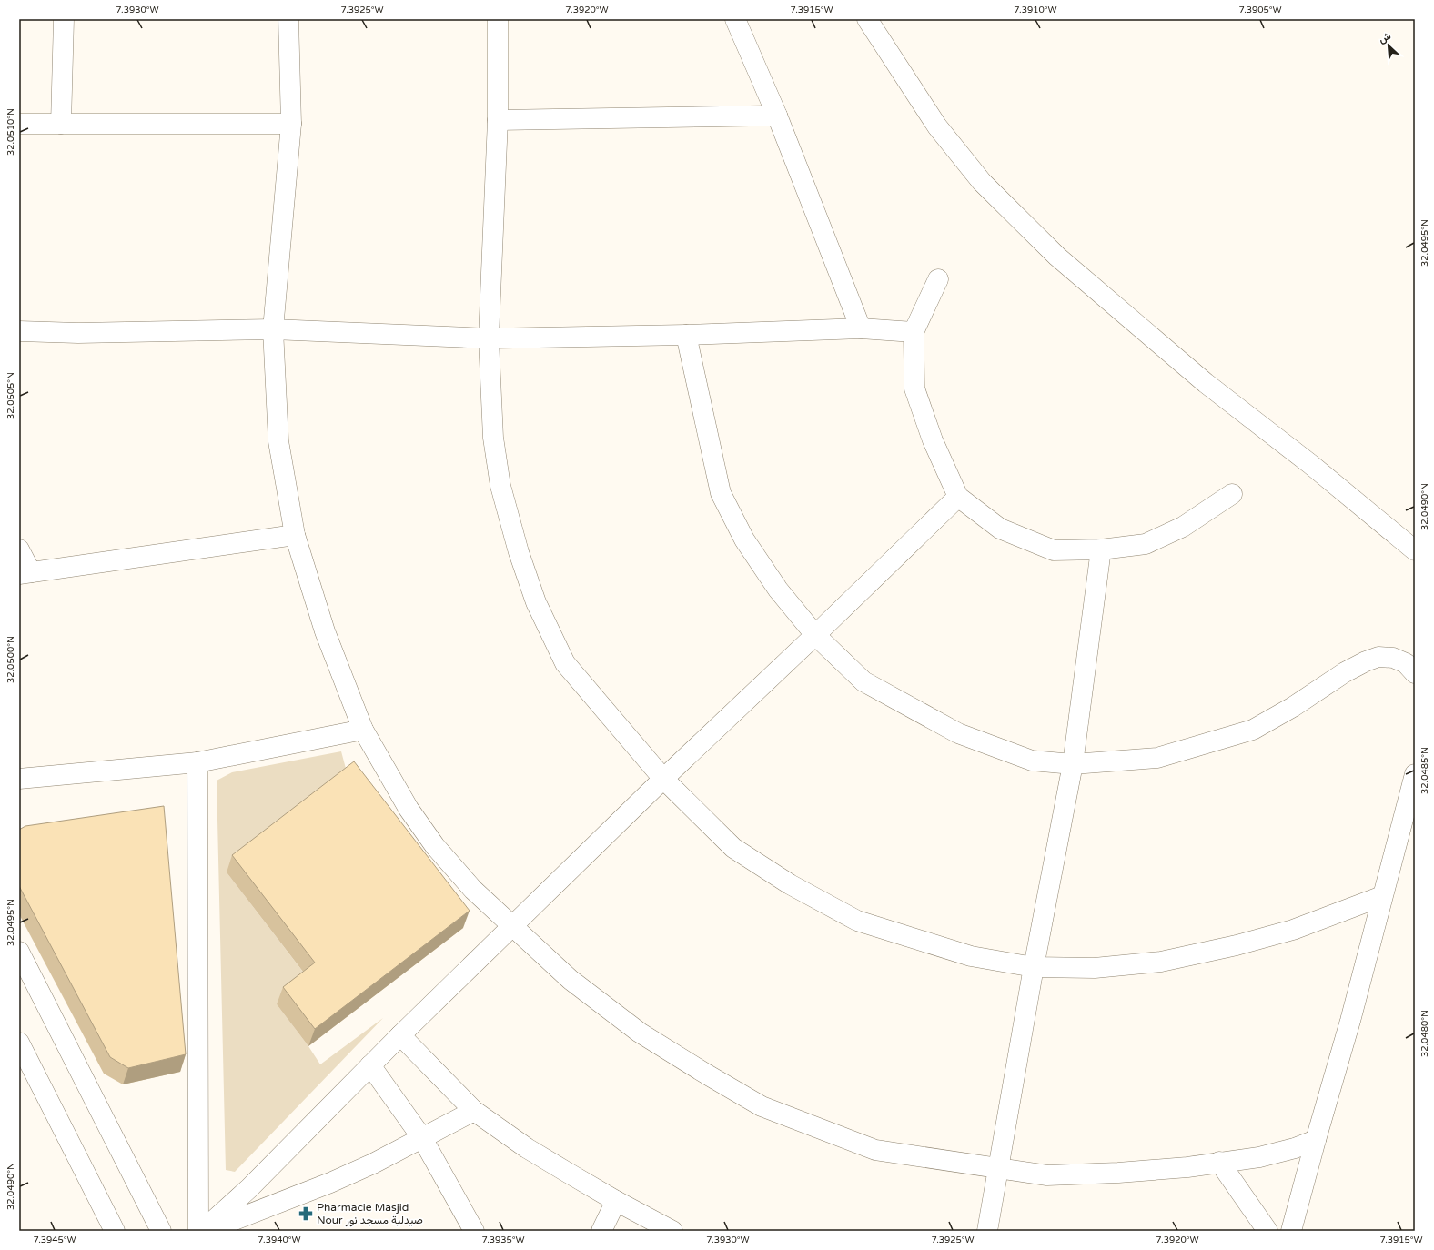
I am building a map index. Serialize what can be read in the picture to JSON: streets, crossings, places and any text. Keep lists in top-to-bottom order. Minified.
{"places":{"pharmacy":["Pharmacie Masjid Nour صيدلية مسجد نور"]},"north":"top left","coordinates":["7.3930°W","7.3925°W","7.3920°W","7.3915°W","7.3910°W","7.3905°W","32.0510°N","32.0495°N","32.0505°N","32.0490°N","32.0500°N","32.0485°N","32.0480°N","7.3945°W","7.3940°W","7.3935°W"]}
